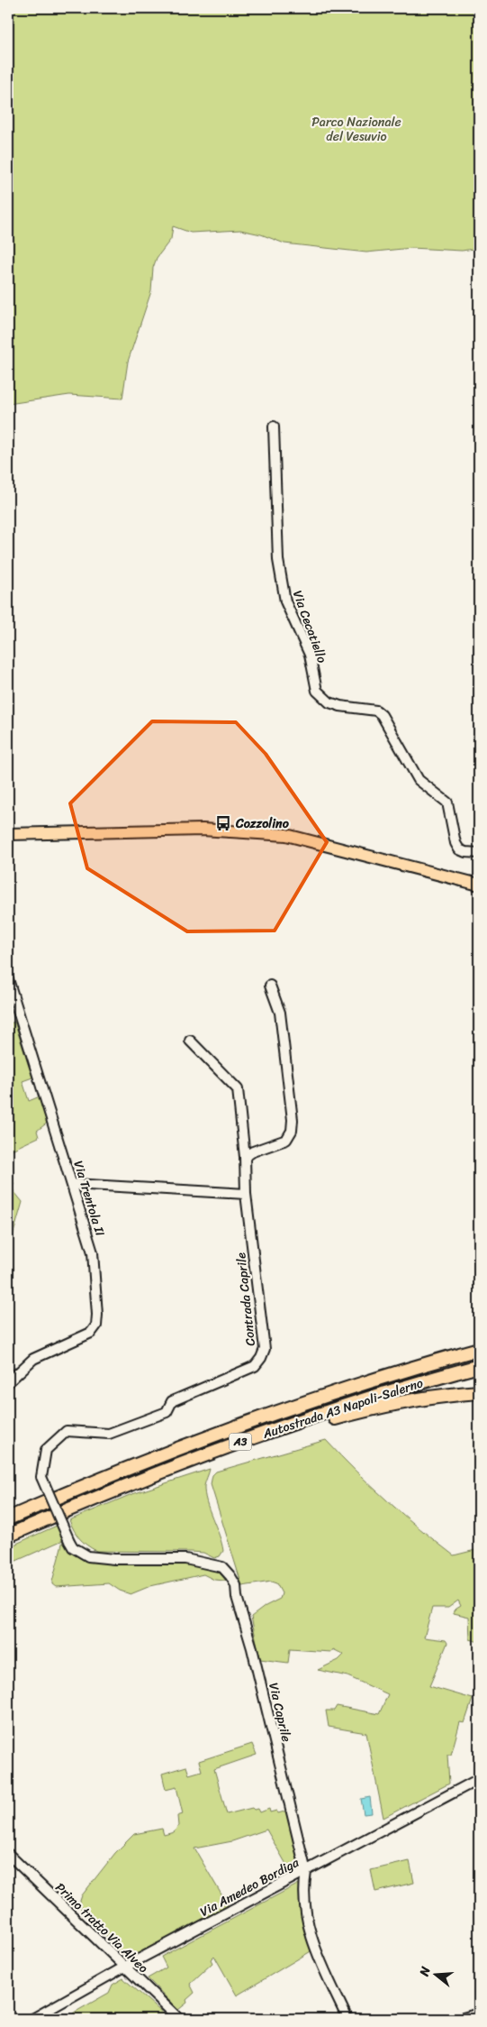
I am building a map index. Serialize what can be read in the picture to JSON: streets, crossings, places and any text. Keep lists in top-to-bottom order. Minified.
{"streets":{"highway":["Autostrada A3 Napoli-Salerno","A3"],"street":["Via Cecatiello","Via Trentola II","Contrada Caprile","Via Caprile","Via Amedeo Bordiga","Primo tratto Via Alveo"]},"crossings":[["Contrada Caprile","Via Caprile"],["Via Caprile","Via Amedeo Bordiga"],["Via Amedeo Bordiga","Primo tratto Via Alveo"]],"parks":["Parco Nazionale del Vesuvio"],"places":{"bus stop":["Cozzolino"]},"north":"left"}
